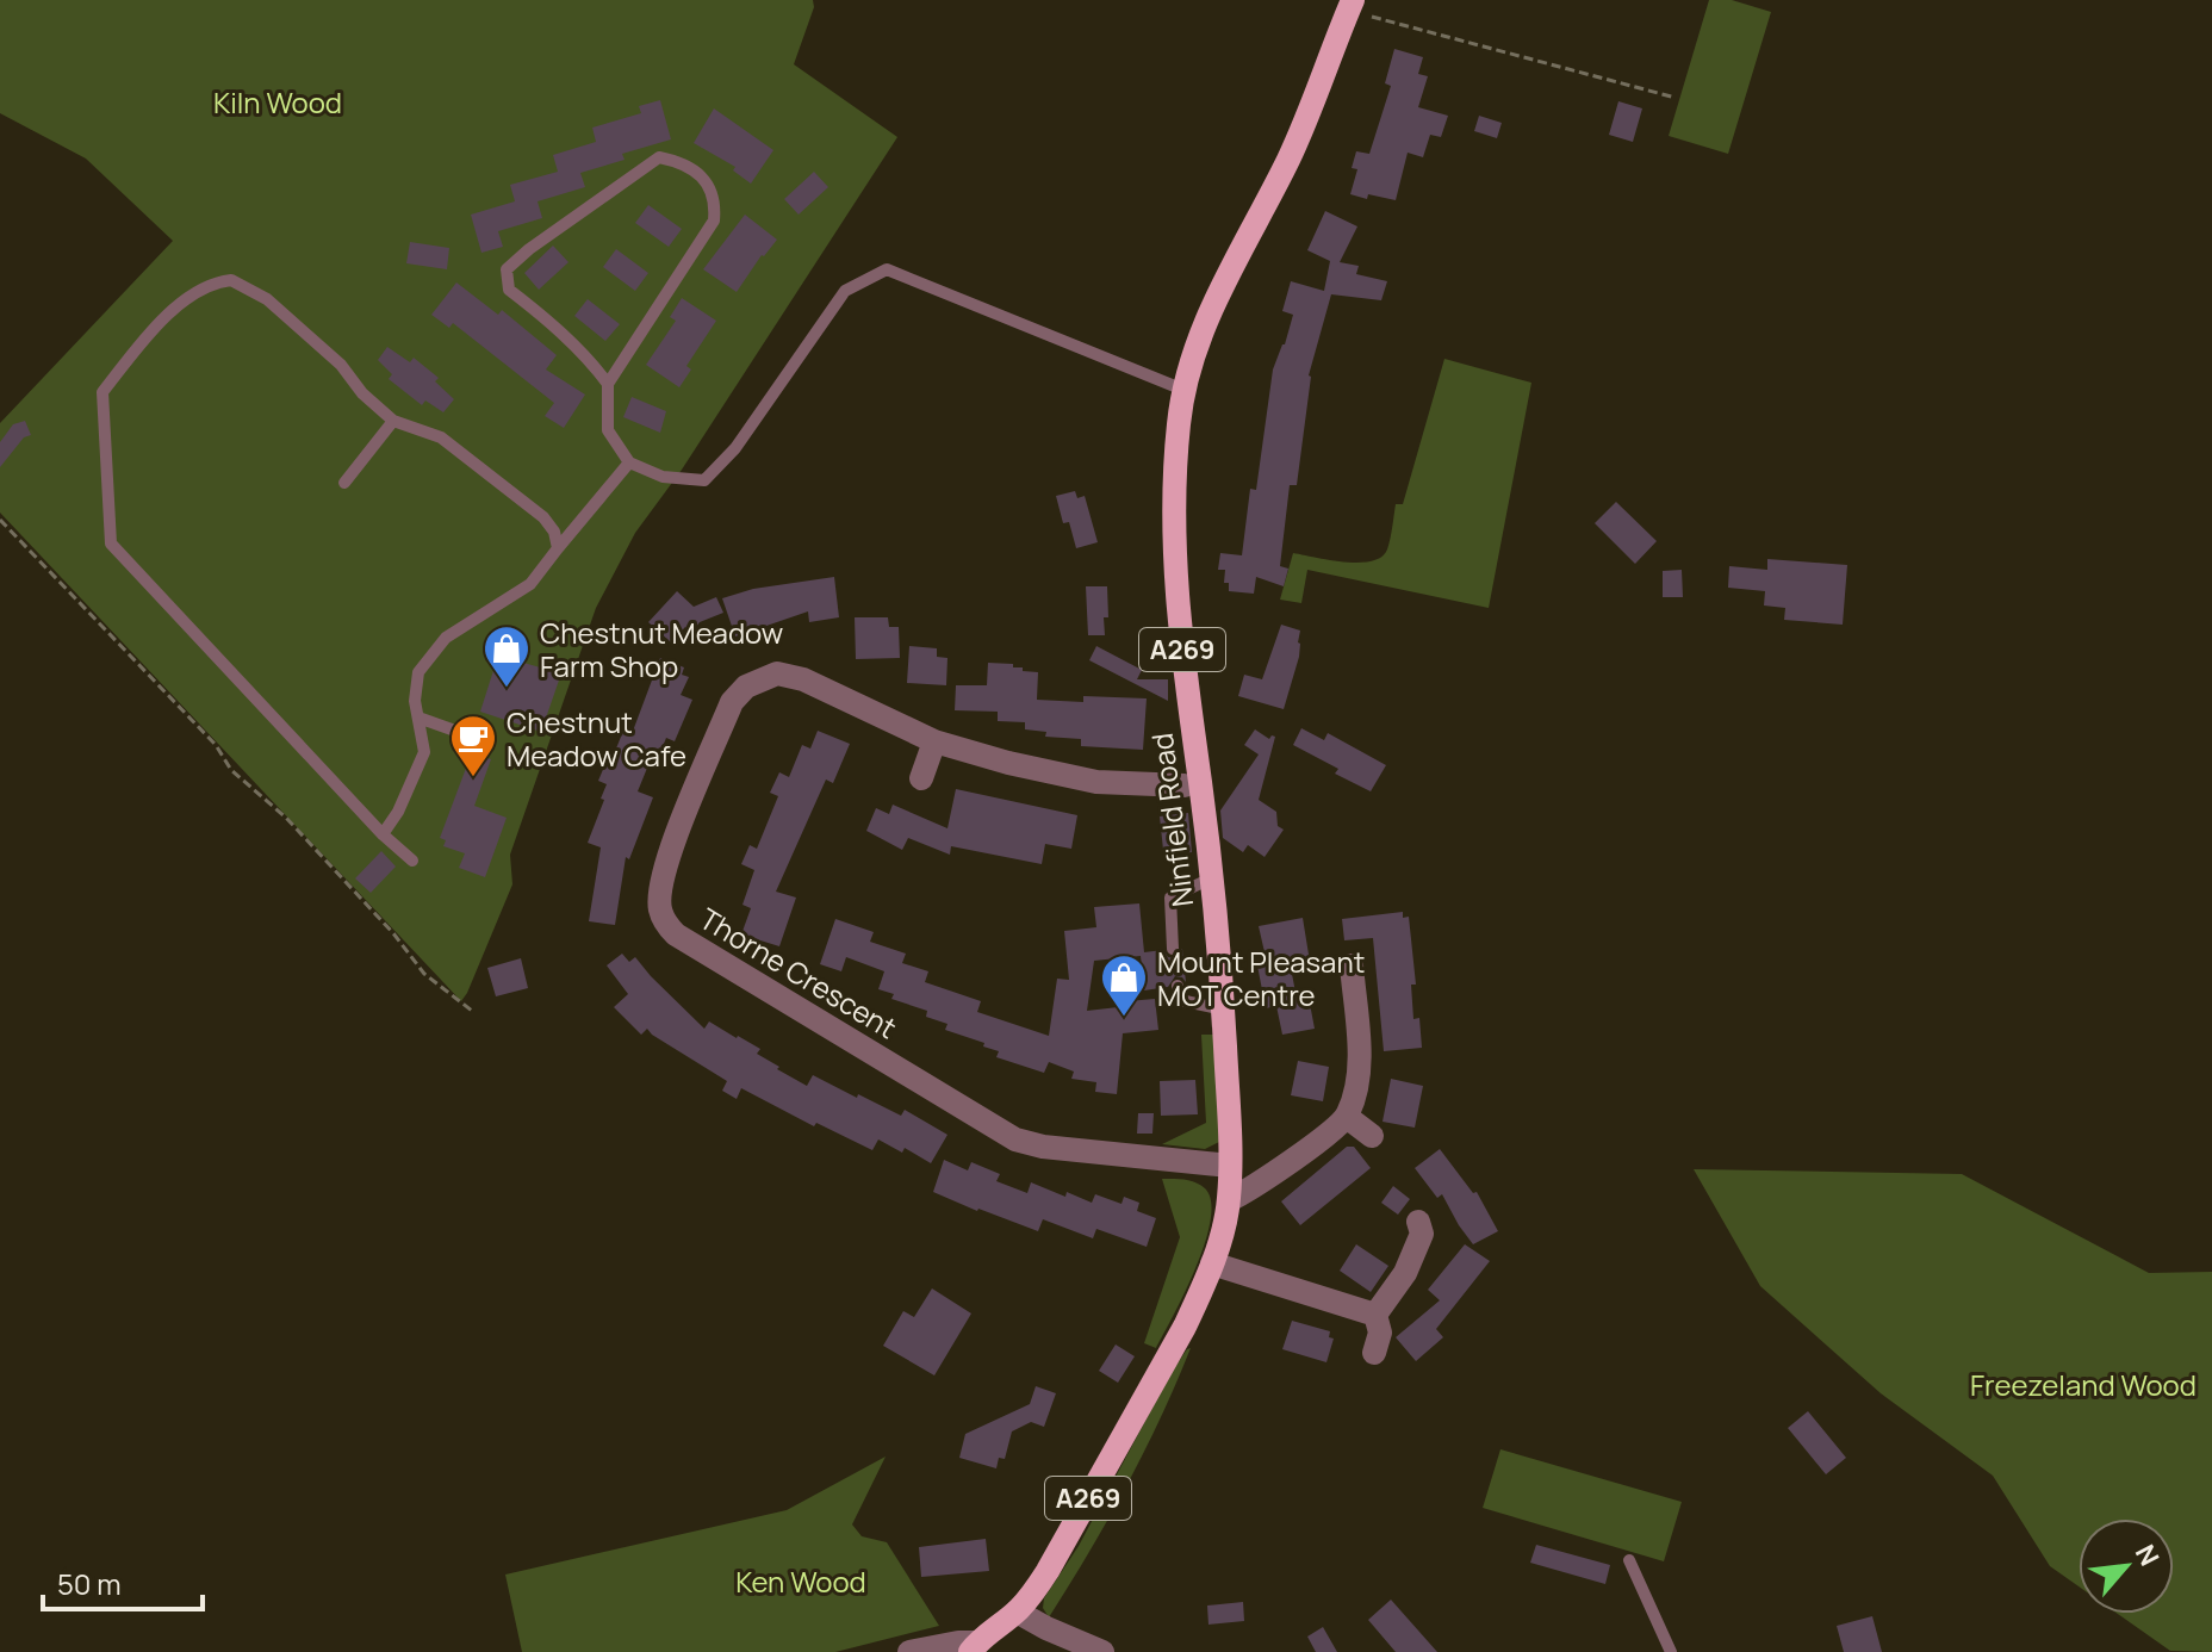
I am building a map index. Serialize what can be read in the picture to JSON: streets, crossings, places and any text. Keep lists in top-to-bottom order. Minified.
{"streets":{"main road":["A269","Ninfield Road"],"street":["Thorne Crescent"]},"crossings":[["Ninfield Road","Thorne Crescent"]],"parks":["Kiln Wood","Freezeland Wood","Ken Wood"],"places":{"shop":["Chestnut Meadow Farm Shop","Mount Pleasant MOT Centre"],"cafe":["Chestnut Meadow Cafe"]},"scale_bar":"50 m","north":"top right"}
